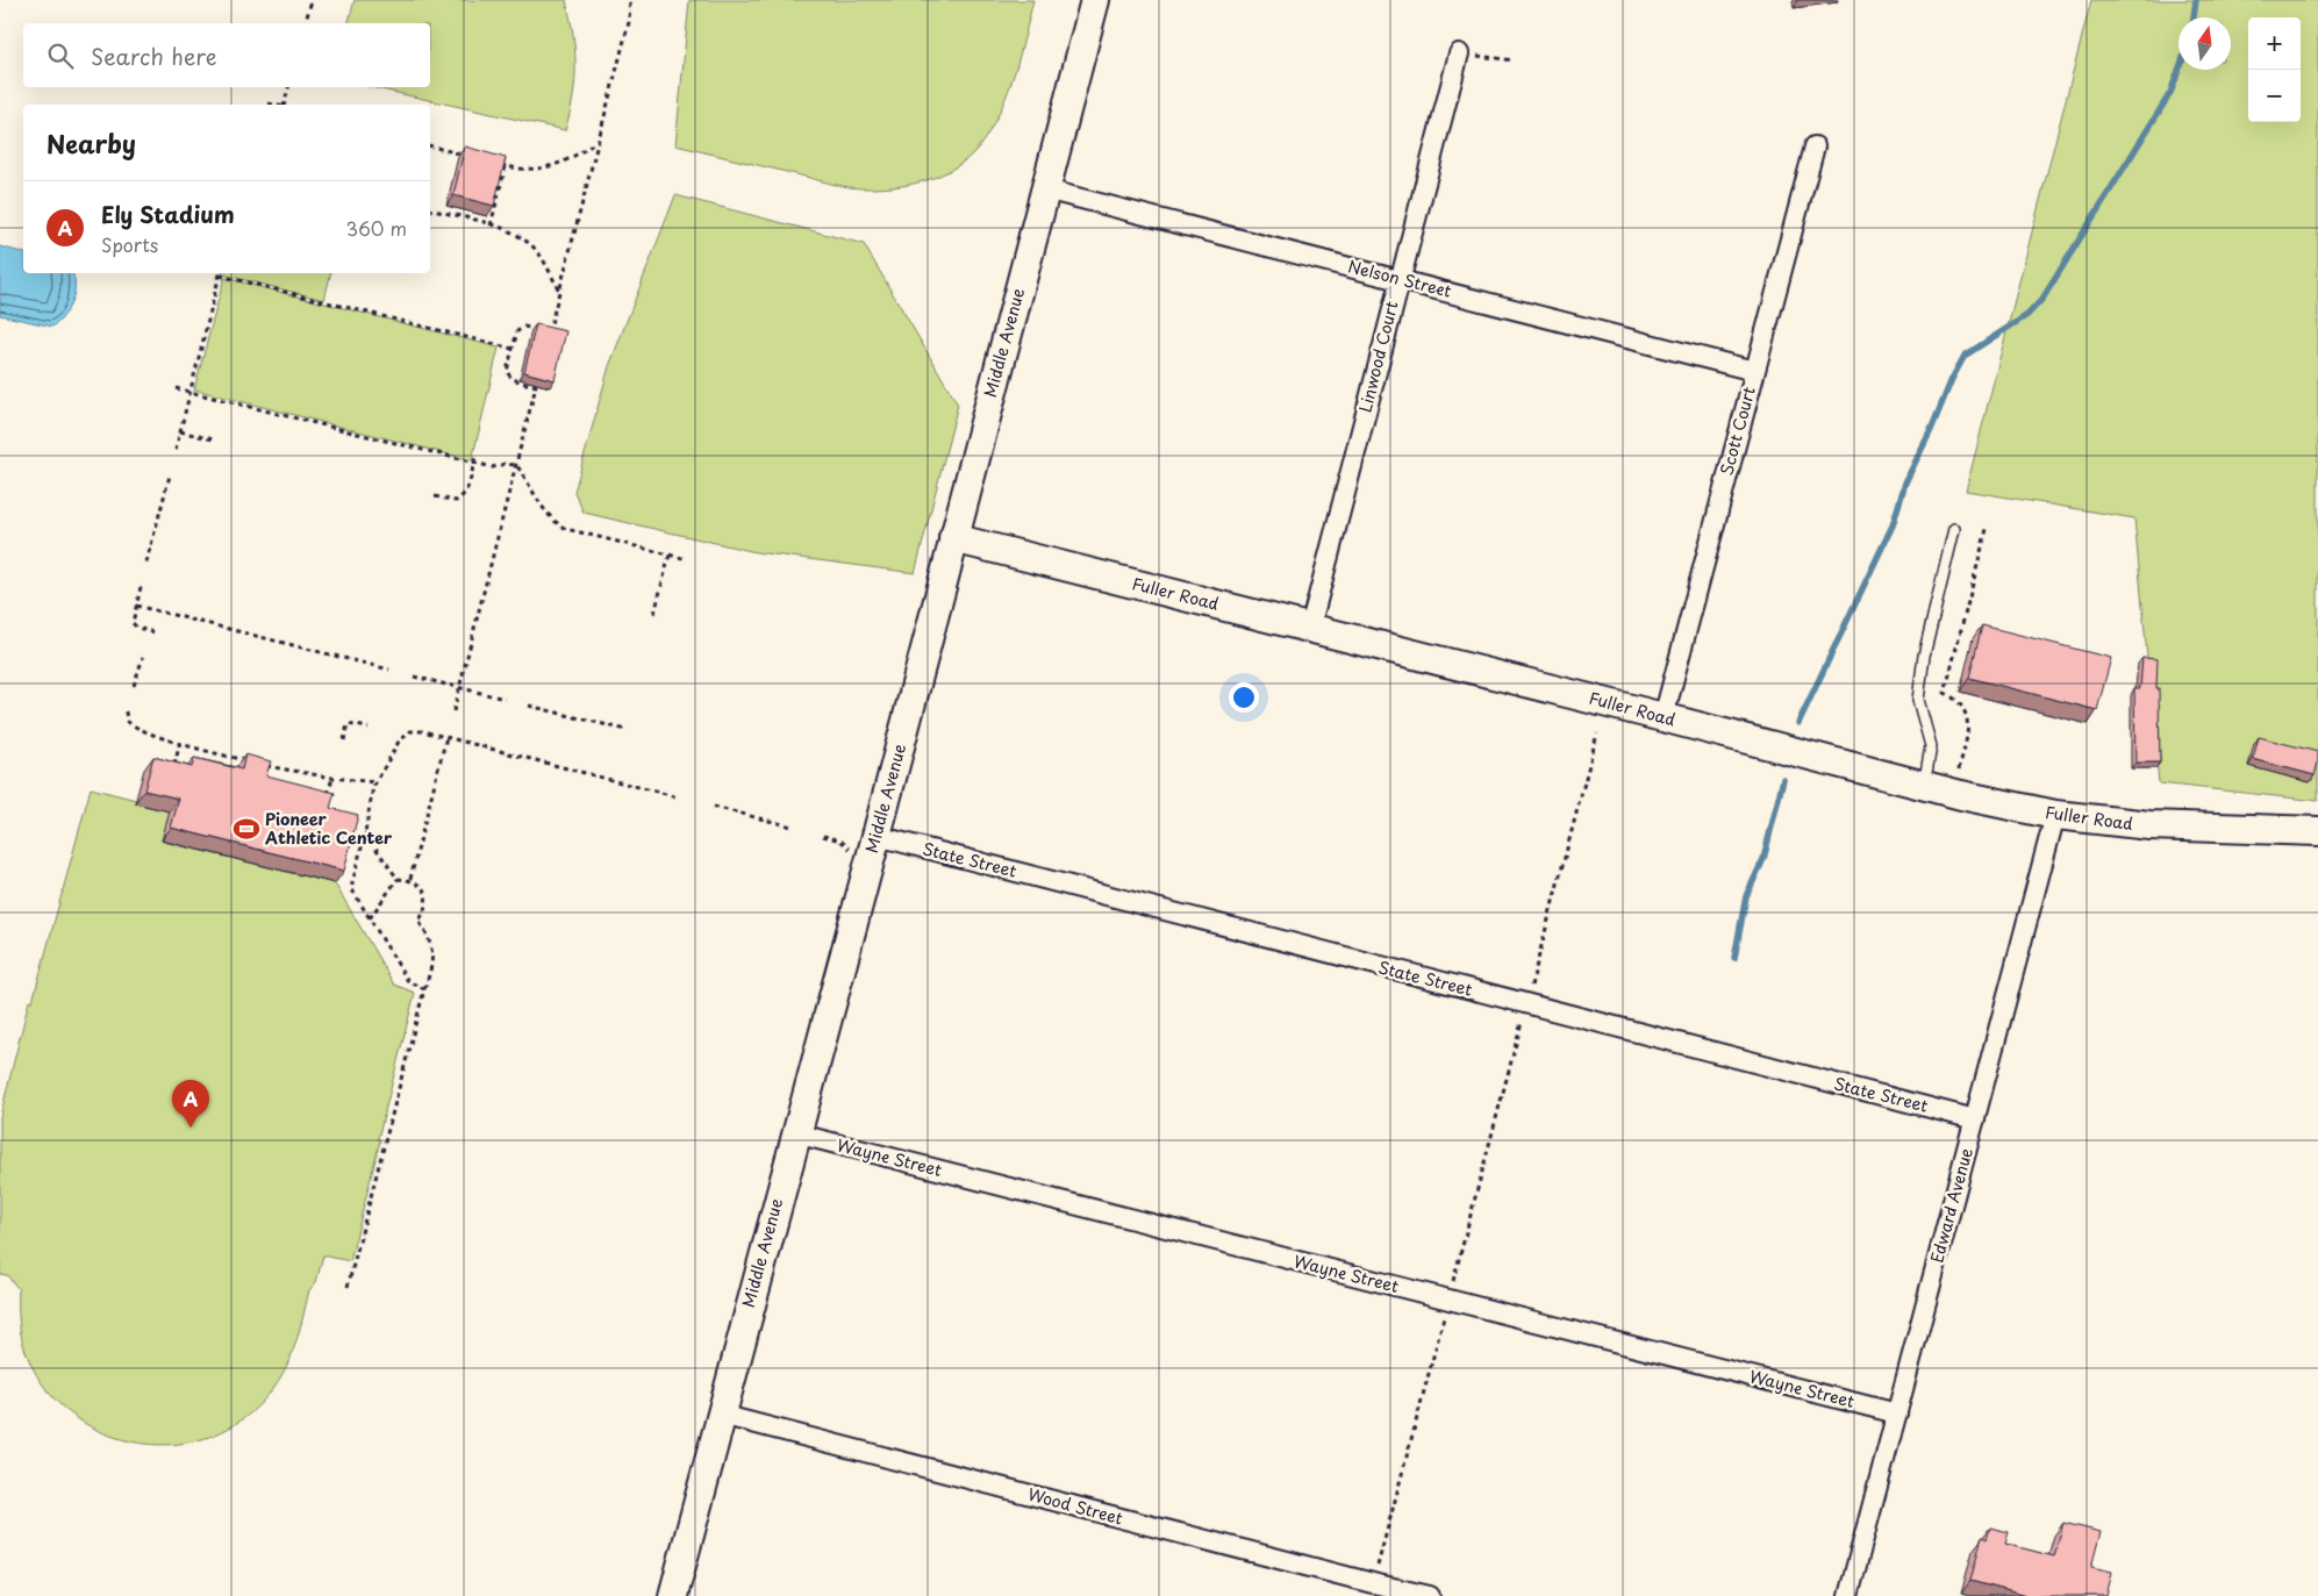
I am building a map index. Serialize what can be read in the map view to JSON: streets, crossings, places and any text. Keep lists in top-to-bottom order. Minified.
{"streets":{"street":["Nelson Street","Middle Avenue","Linwood Court","Scott Court","Fuller Road","State Street","Wayne Street","Edward Avenue","Wood Street"]},"crossings":[["Nelson Street","Middle Avenue"],["Nelson Street","Linwood Court"],["Nelson Street","Scott Court"],["Middle Avenue","Fuller Road"],["Middle Avenue","State Street"],["Middle Avenue","Wayne Street"],["Middle Avenue","Wood Street"],["Linwood Court","Fuller Road"],["Scott Court","Fuller Road"],["Fuller Road","Edward Avenue"],["State Street","Edward Avenue"],["Wayne Street","Edward Avenue"]],"places":{"sports":["Pioneer Athletic Center"]},"north":"top","page":{"map_buttons":["+","−"],"search":"Search here","heading":"Nearby","list":[{"mark":"A","name":"Ely Stadium","note":"Sports","value":"360 m"}],"pins":"A"}}
